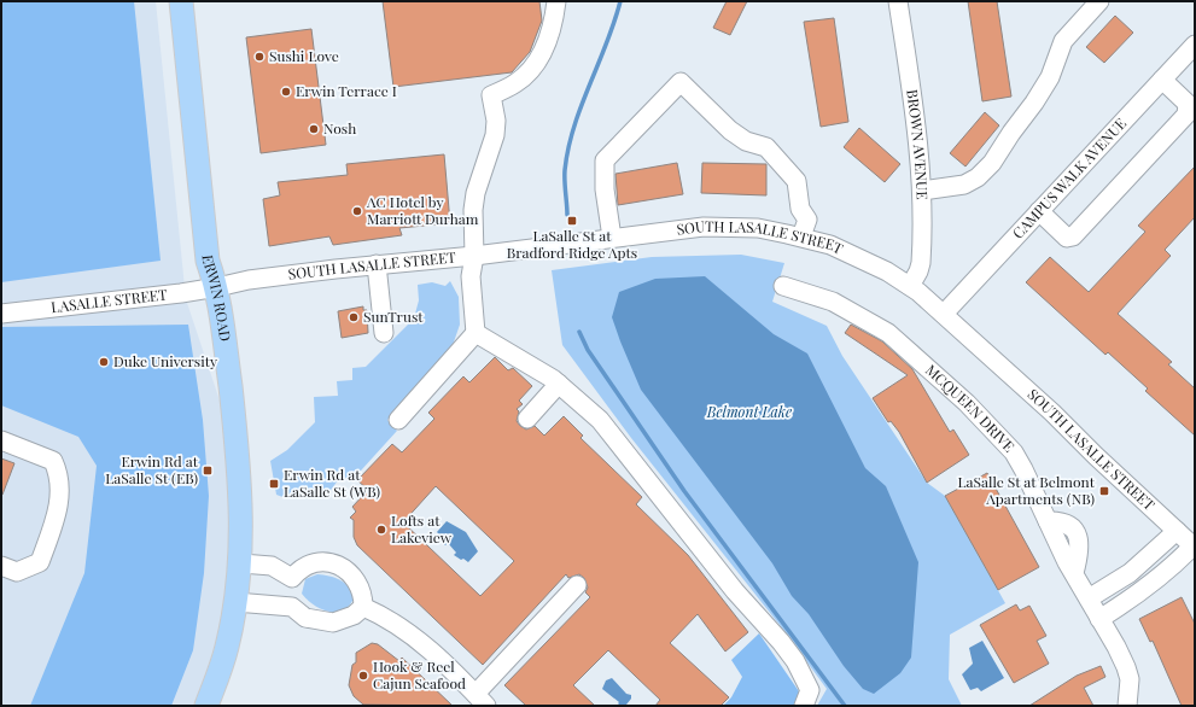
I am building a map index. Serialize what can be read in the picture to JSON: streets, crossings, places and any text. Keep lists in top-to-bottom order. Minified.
{"streets":{"main road":["ERWIN ROAD"],"street":["BROWN AVENUE","CAMPUS WALK AVENUE","SOUTH LASALLE STREET","LASALLE STREET","MCQUEEN DRIVE"]},"crossings":[["BROWN AVENUE","SOUTH LASALLE STREET"],["CAMPUS WALK AVENUE","SOUTH LASALLE STREET"],["SOUTH LASALLE STREET","ERWIN ROAD"],["SOUTH LASALLE STREET","LASALLE STREET"],["ERWIN ROAD","LASALLE STREET"]],"parks":["Belmont Lake"],"places":{"other":["Sushi Love","Erwin Terrace I","Nosh","AC Hotel by Marriott Durham","SunTrust","Duke University","Lofts at Lakeview","Hook & Reel Cajun Seafood"],"transit":["LaSalle St at Bradford Ridge Apts","Erwin Rd at LaSalle St (EB)","Erwin Rd at LaSalle St (WB)","LaSalle St at Belmont Apartments (NB)"]}}
